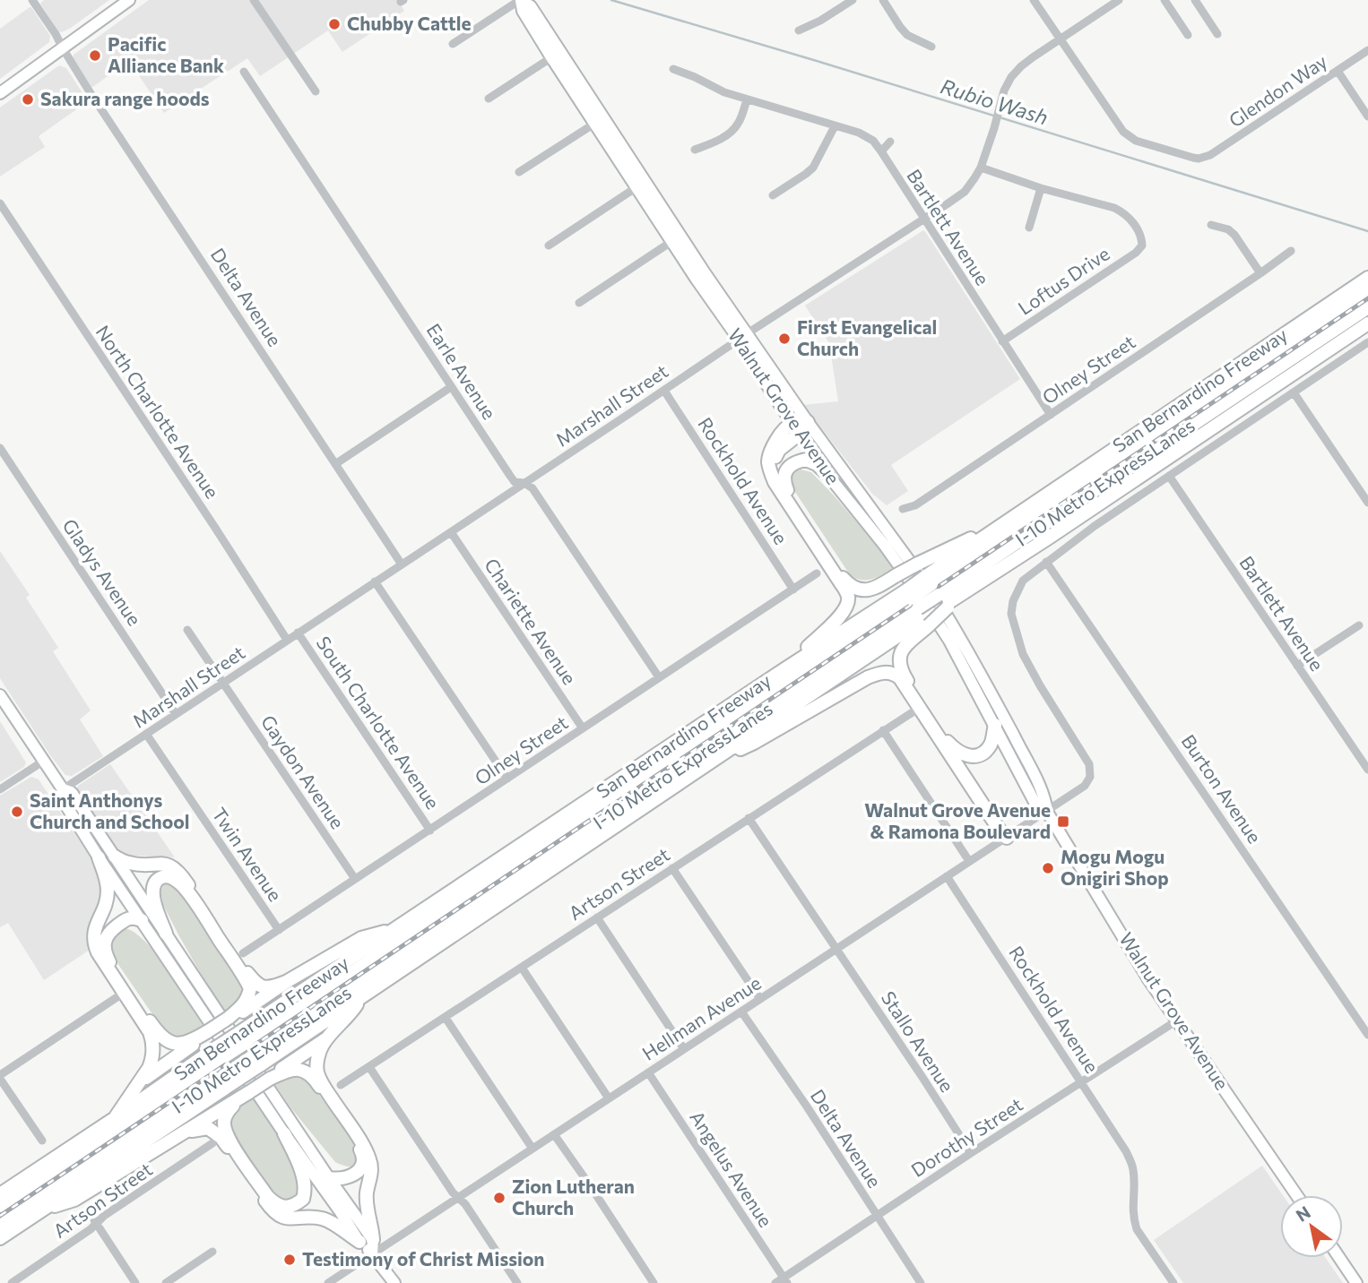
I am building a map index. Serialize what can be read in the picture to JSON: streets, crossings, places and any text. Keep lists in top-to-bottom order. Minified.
{"streets":{"highway":["San Bernardino Freeway","I-10 Metro ExpressLanes"],"main road":["Walnut Grove Avenue"],"street":["Glendon Way","Bartlett Avenue","Loftus Drive","Delta Avenue","Olney Street","Earle Avenue","Marshall Street","North Charlotte Avenue","Rockhold Avenue","Gladys Avenue","Chariette Avenue","South Charlotte Avenue","Gaydon Avenue","Burton Avenue","Twin Avenue","Artson Street","Hellman Avenue","Stallo Avenue","Dorothy Street","Angelus Avenue"]},"crossings":[["Glendon Way","Marshall Street"],["Bartlett Avenue","Loftus Drive"],["Bartlett Avenue","Olney Street"],["Bartlett Avenue","Marshall Street"],["Delta Avenue","Marshall Street"],["Delta Avenue","Hellman Avenue"],["Delta Avenue","Dorothy Street"],["Olney Street","Earle Avenue"],["Olney Street","Rockhold Avenue"],["Olney Street","Chariette Avenue"],["Olney Street","South Charlotte Avenue"],["Olney Street","Gaydon Avenue"],["Olney Street","Twin Avenue"],["Earle Avenue","Marshall Street"],["San Bernardino Freeway","I-10 Metro ExpressLanes"],["Marshall Street","Walnut Grove Avenue"],["Marshall Street","North Charlotte Avenue"],["Marshall Street","Rockhold Avenue"],["Marshall Street","Gladys Avenue"],["Marshall Street","Chariette Avenue"],["Marshall Street","South Charlotte Avenue"],["Marshall Street","Gaydon Avenue"],["Marshall Street","Twin Avenue"],["Walnut Grove Avenue","Hellman Avenue"],["Walnut Grove Avenue","Dorothy Street"],["Rockhold Avenue","Hellman Avenue"],["Rockhold Avenue","Dorothy Street"],["Burton Avenue","Hellman Avenue"],["Hellman Avenue","Stallo Avenue"],["Hellman Avenue","Angelus Avenue"],["Stallo Avenue","Dorothy Street"],["Dorothy Street","Angelus Avenue"]],"water":["Rubio Wash"],"places":{"other":["Chubby Cattle","Pacific Alliance Bank","Sakura range hoods","First Evangelical Church","Saint Anthonys Church and School","Mogu Mogu Onigiri Shop","Zion Lutheran Church","Testimony of Christ Mission"],"transit":["Walnut Grove Avenue & Ramona Boulevard"]},"north":"top left"}
